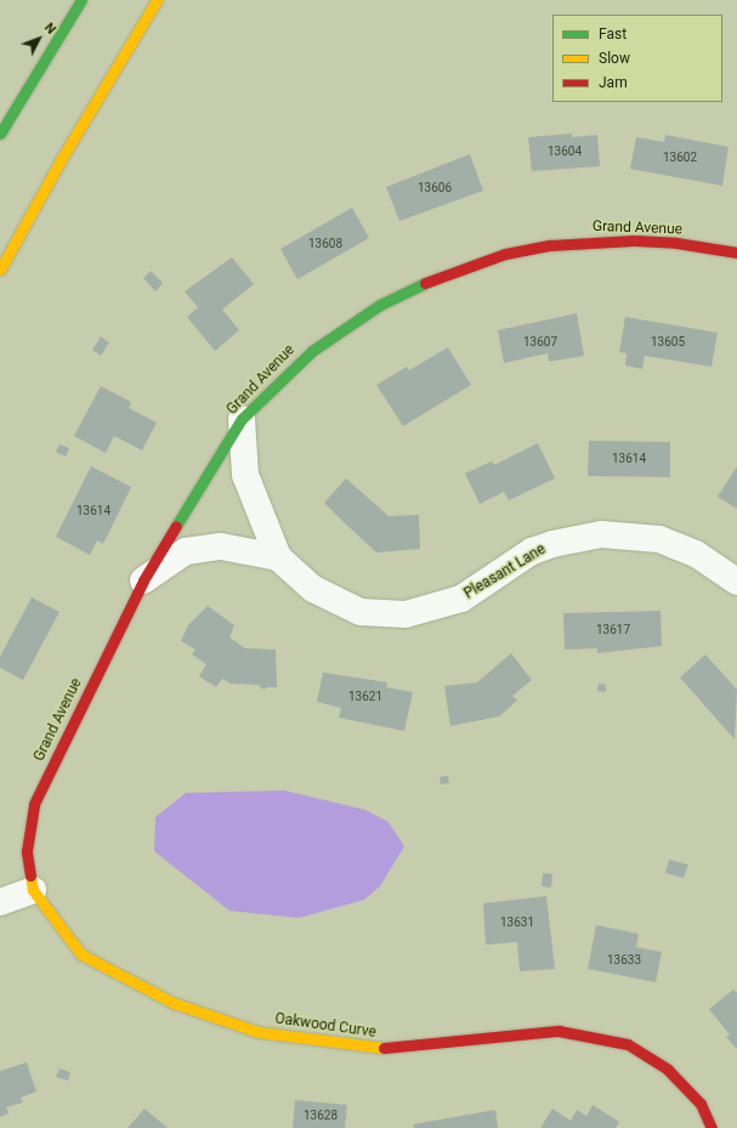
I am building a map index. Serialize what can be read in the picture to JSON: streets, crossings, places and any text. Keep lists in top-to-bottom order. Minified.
{"streets":{"main road":["Grand Avenue","Oakwood Curve"],"street":["Pleasant Lane"]},"crossings":[["Grand Avenue","Pleasant Lane"],["Grand Avenue","Oakwood Curve"]],"house_numbers":["13604","13602","13606","13608","13607","13605","13614","13614","13617","13621","13631","13633","13628"],"legend":["Fast","Slow","Jam"],"north":"top right"}
